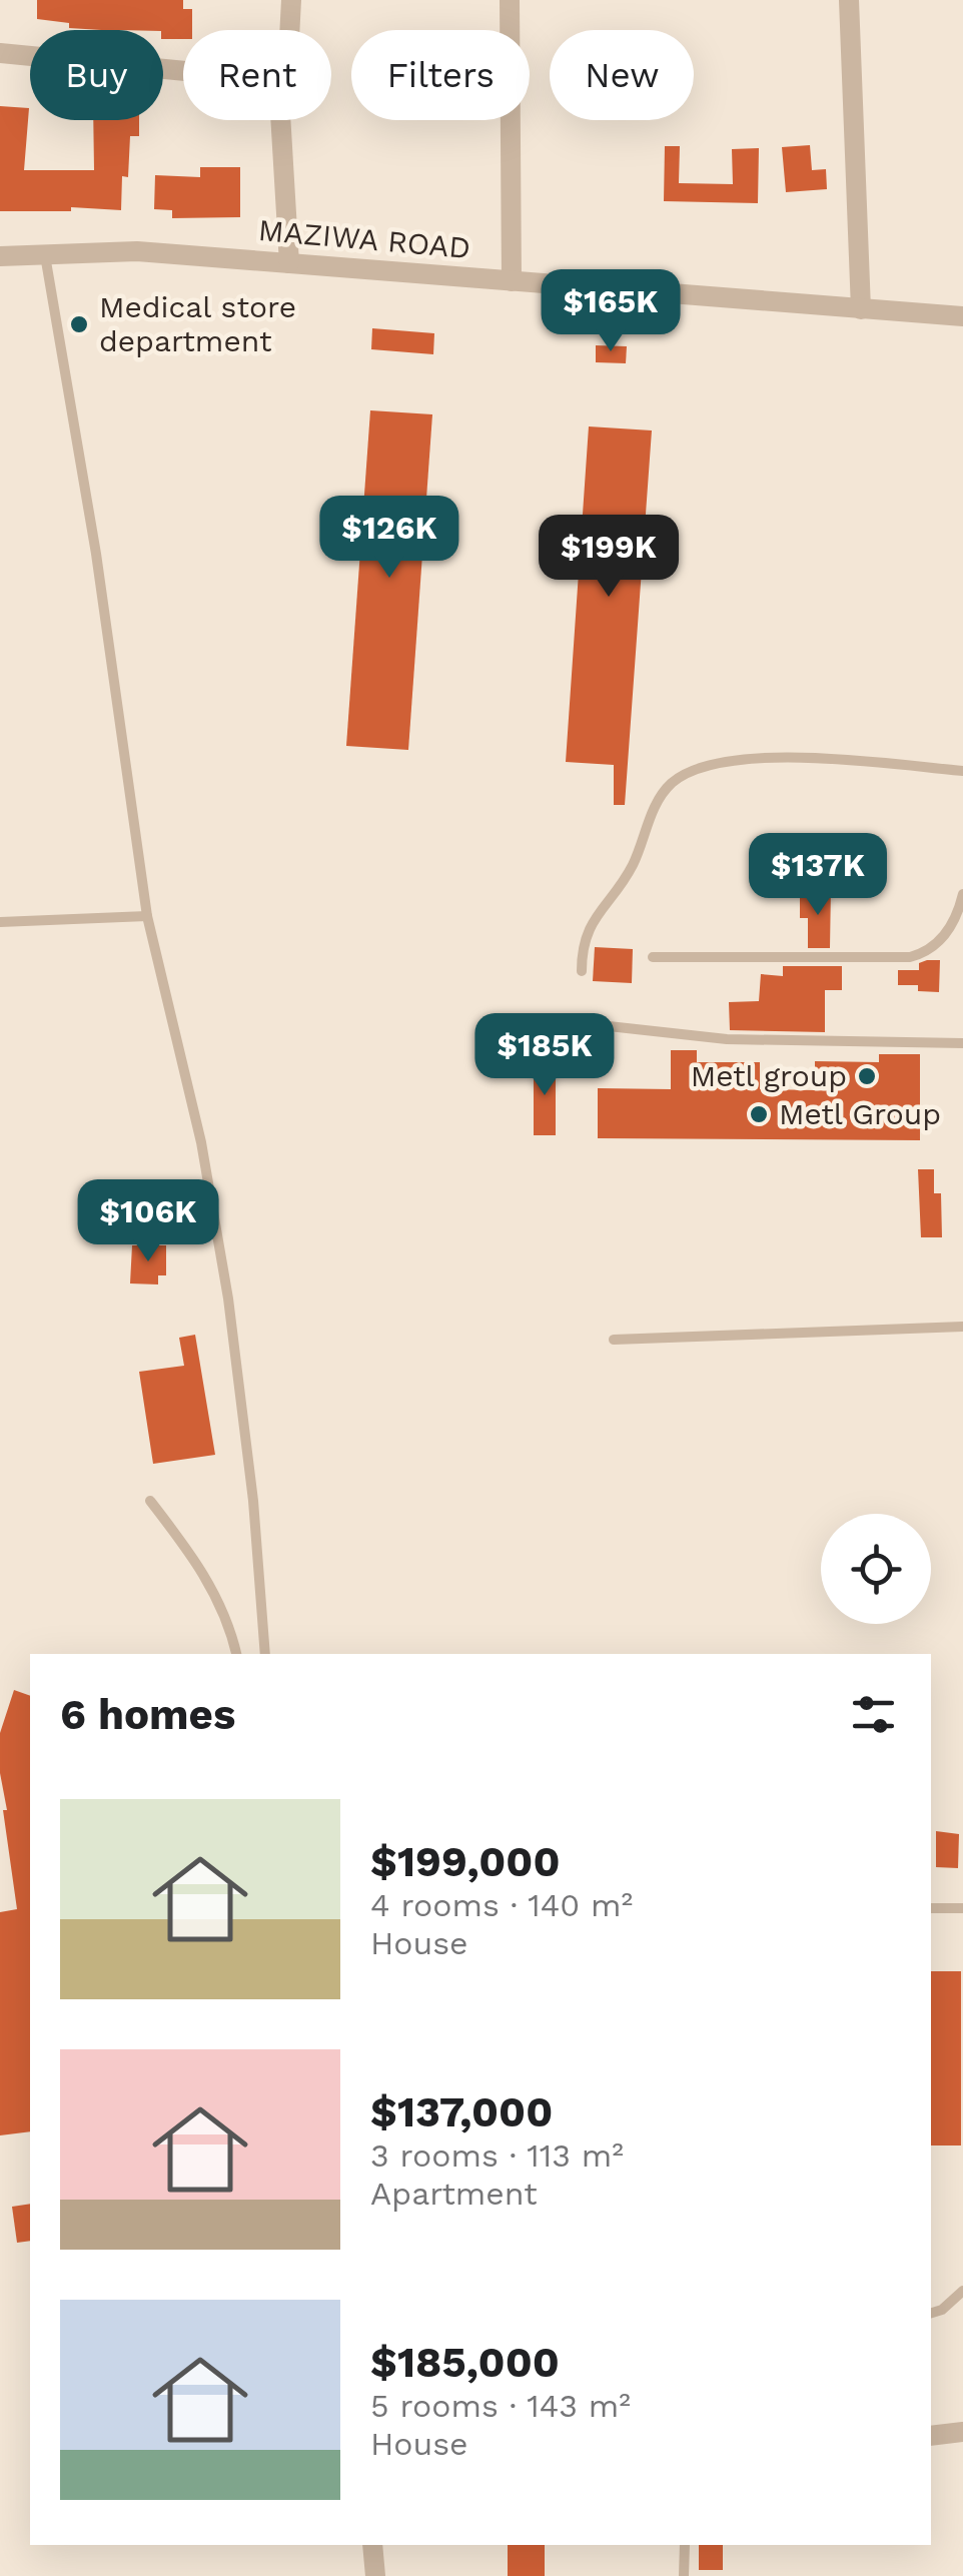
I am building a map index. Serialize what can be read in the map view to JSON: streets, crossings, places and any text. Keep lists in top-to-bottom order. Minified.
{"streets":{"street":["MAZIWA ROAD"]},"places":["Medical store department","Metl group","Metl Group"],"page":{"chip":["Buy","Rent","Filters","New"],"price":["$165K","$126K","$199K","$137K","$185K","$106K"],"heading":"6 homes","list":[{"name":"$199,000","note":"4 rooms · 140 m² · House"},{"name":"$137,000","note":"3 rooms · 113 m² · Apartment"},{"name":"$185,000","note":"5 rooms · 143 m² · House"}]}}
